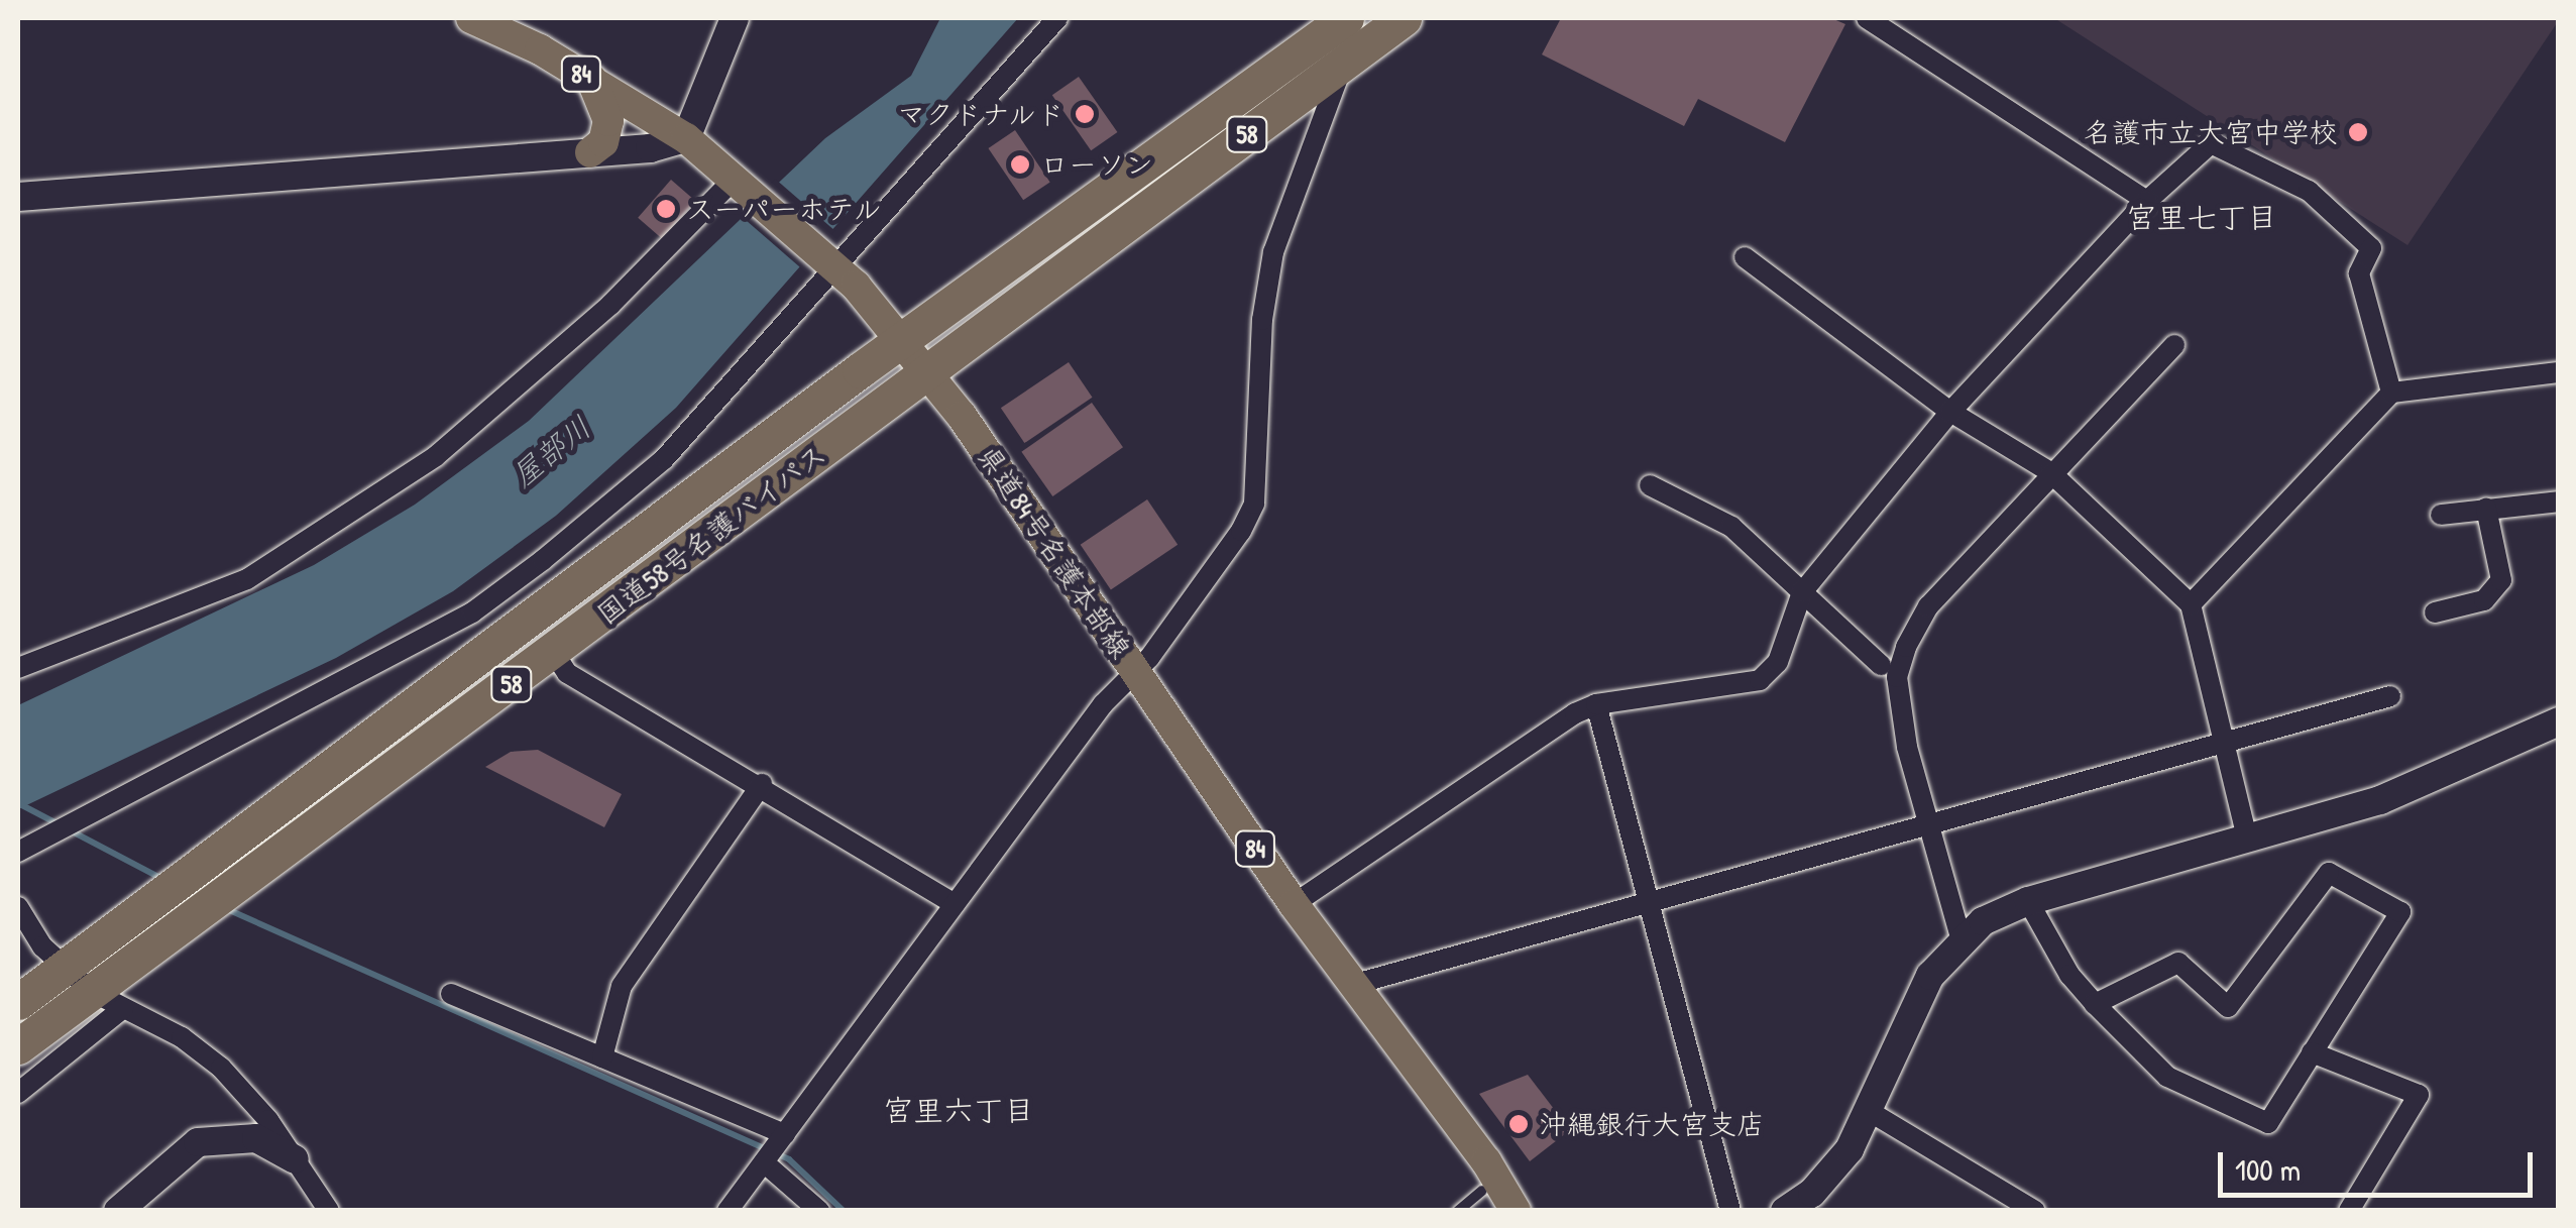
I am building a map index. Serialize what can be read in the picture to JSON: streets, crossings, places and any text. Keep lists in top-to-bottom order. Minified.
{"streets":{"highway":["58","国道58号名護バイパス"],"main road":["84","県道84号名護本部線"]},"crossings":[["国道58号名護バイパス","県道84号名護本部線"]],"districts":["宮里七丁目","宮里六丁目"],"water":["屋部川"],"places":["マクドナルド","名護市立大宮中学校","ローソン","スーパーホテル","沖縄銀行大宮支店"],"scale_bar":"100 m"}
